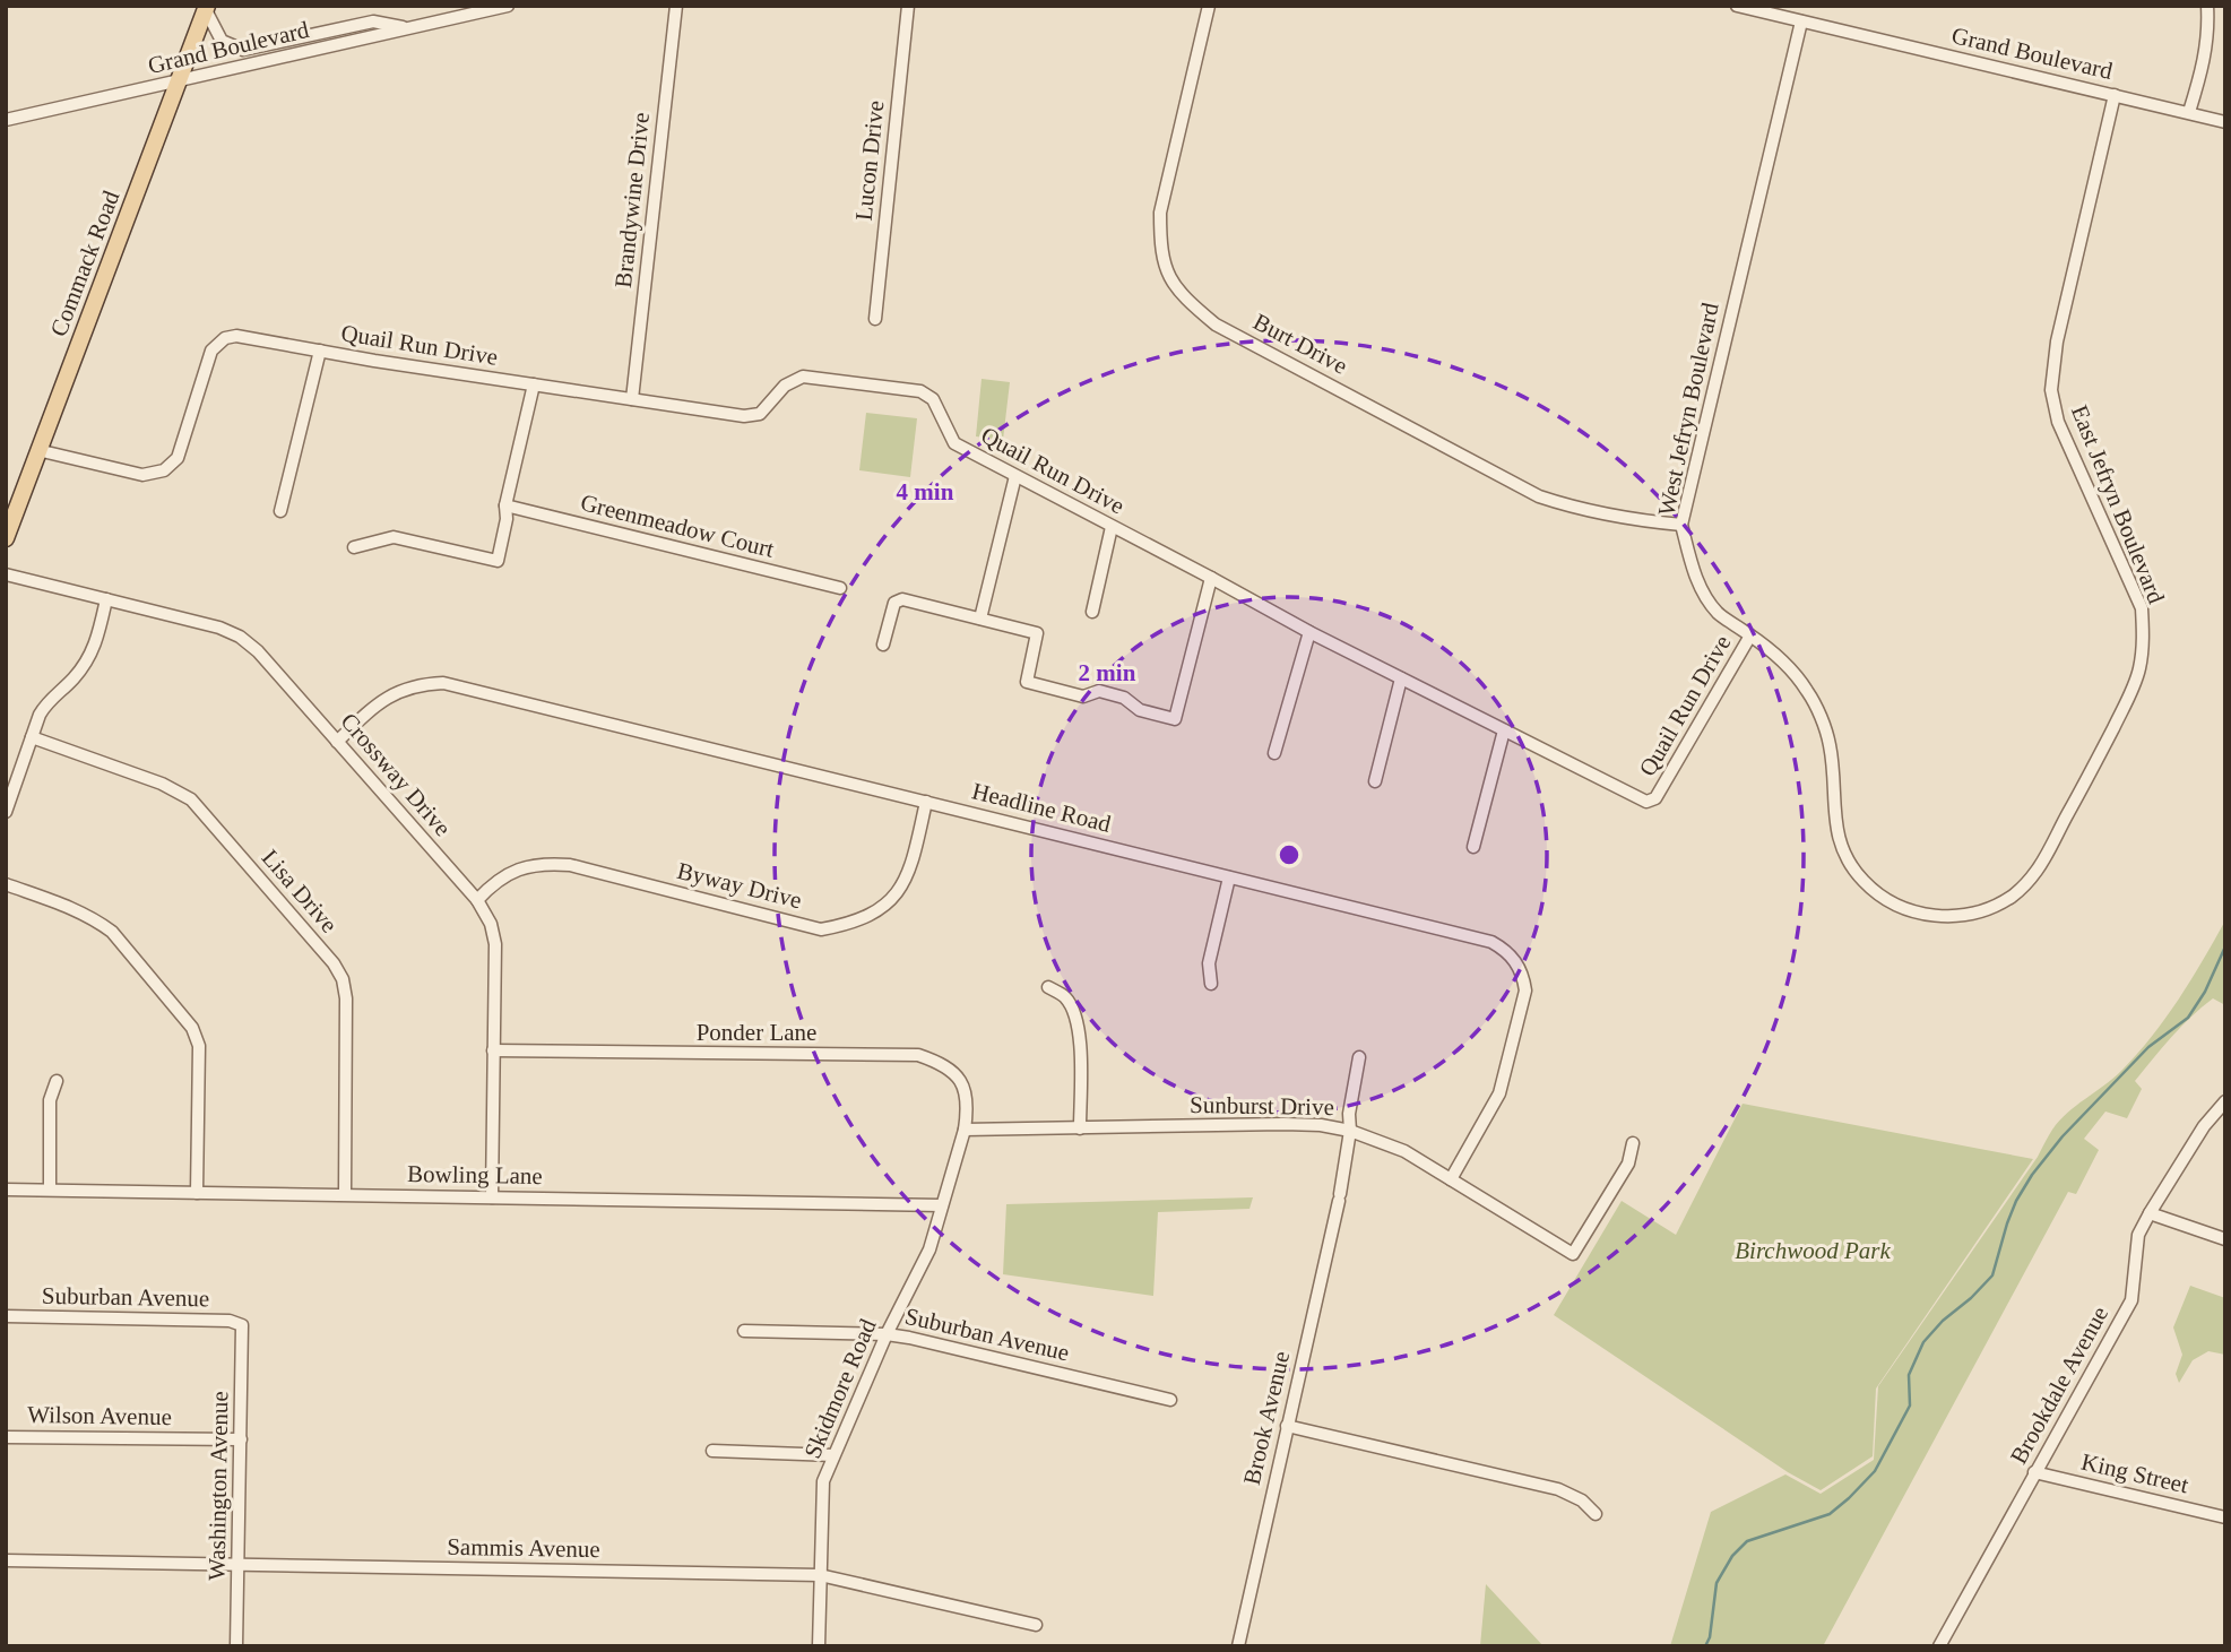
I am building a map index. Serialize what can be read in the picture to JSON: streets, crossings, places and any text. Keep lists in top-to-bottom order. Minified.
{"streets":{"main road":["Commack Road"],"street":["Grand Boulevard","Lucon Drive","Brandywine Drive","Burt Drive","Quail Run Drive","West Jefryn Boulevard","East Jefryn Boulevard","Greenmeadow Court","Crossway Drive","Headline Road","Byway Drive","Lisa Drive","Ponder Lane","Sunburst Drive","Bowling Lane","Suburban Avenue","Brookdale Avenue","Skidmore Road","Wilson Avenue","Brook Avenue","King Street","Washington Avenue","Sammis Avenue"]},"crossings":[["Grand Boulevard","Commack Road"],["Grand Boulevard","West Jefryn Boulevard"],["Grand Boulevard","East Jefryn Boulevard"],["Brandywine Drive","Quail Run Drive"],["Commack Road","Quail Run Drive"],["Burt Drive","West Jefryn Boulevard"],["Quail Run Drive","West Jefryn Boulevard"],["West Jefryn Boulevard","East Jefryn Boulevard"],["Crossway Drive","Headline Road"],["Crossway Drive","Byway Drive"],["Crossway Drive","Ponder Lane"],["Crossway Drive","Bowling Lane"],["Headline Road","Byway Drive"],["Headline Road","Sunburst Drive"],["Lisa Drive","Bowling Lane"],["Ponder Lane","Sunburst Drive"],["Ponder Lane","Bowling Lane"],["Ponder Lane","Skidmore Road"],["Sunburst Drive","Brook Avenue"],["Bowling Lane","Skidmore Road"],["Suburban Avenue","Skidmore Road"],["Suburban Avenue","Washington Avenue"],["Brookdale Avenue","King Street"],["Skidmore Road","Sammis Avenue"],["Wilson Avenue","Washington Avenue"],["Washington Avenue","Sammis Avenue"]],"parks":["Birchwood Park"],"rings":["4 min","2 min"]}
